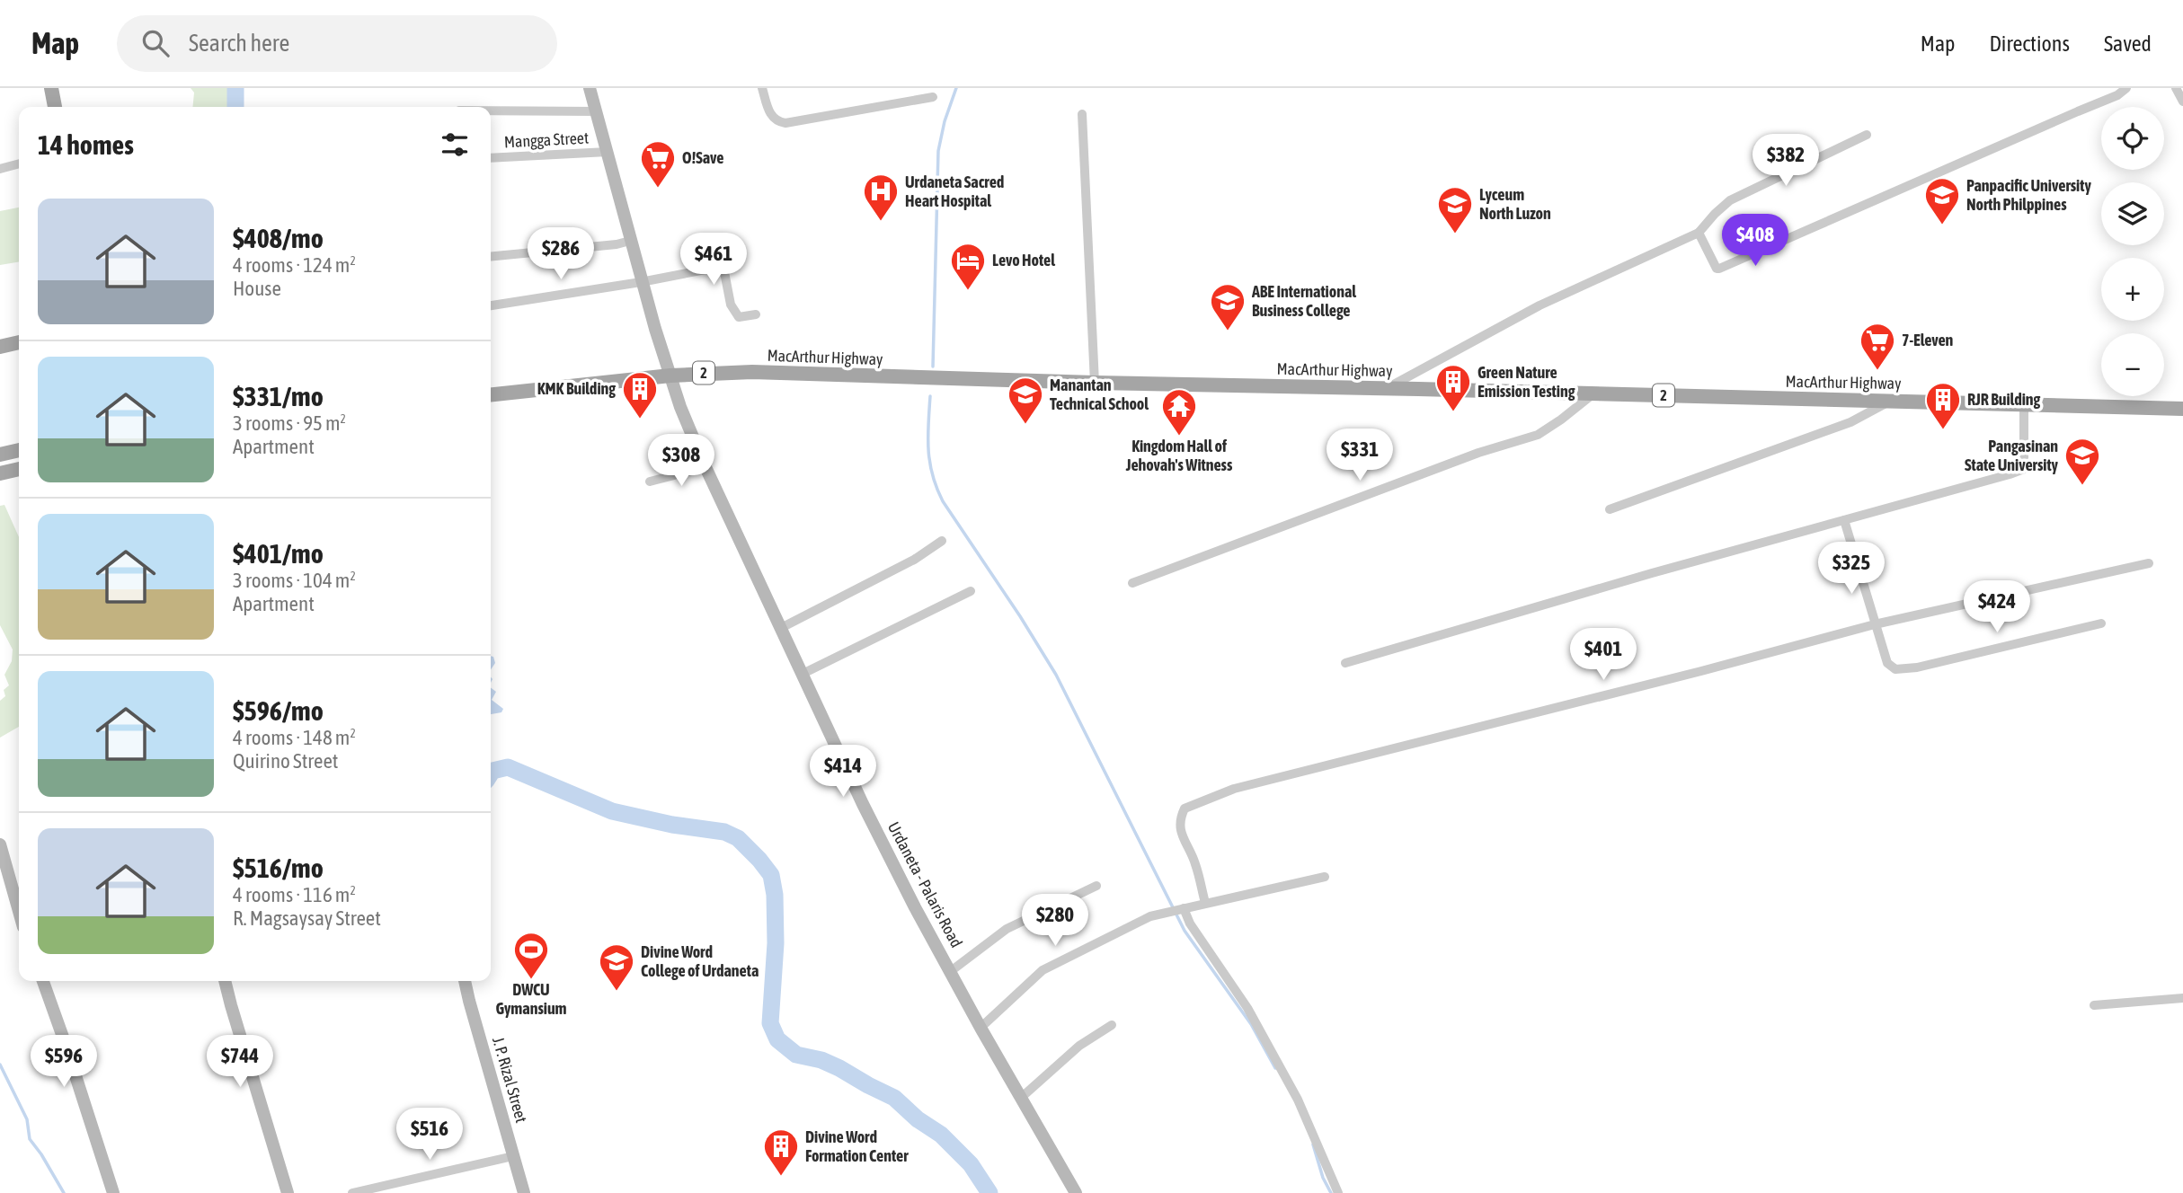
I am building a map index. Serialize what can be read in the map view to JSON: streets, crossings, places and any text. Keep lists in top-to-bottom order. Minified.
{"streets":{"main road":["MacArthur Highway","2","Urdaneta - Palaris Road","J. P. Rizal Street"],"street":["Mangga Street"]},"crossings":[["Mangga Street","Urdaneta - Palaris Road"],["MacArthur Highway","Urdaneta - Palaris Road"]],"places":{"supermarket":["O!Save","7-Eleven"],"hospital":["Urdaneta Sacred Heart Hospital"],"school or university":["Panpacific University North Philppines","Lyceum North Luzon","ABE International Business College","Manantan Technical School","Pangasinan State University","Divine Word College of Urdaneta"],"hotel":["Levo Hotel"],"building":["Green Nature Emission Testing","KMK Building","RJR Building","Divine Word Formation Center"],"temple":["Kingdom Hall of Jehovah's Witness"],"sports":["DWCU Gymansium"]},"page":{"header":"Map","search":"Search here","nav":["Map","Directions","Saved"],"map_buttons":["+","−"],"heading":"14 homes","price":["$382","$408","$286","$461","$331","$308","$325","$424","$401","$414","$280","$596","$744","$516"],"list":[{"name":"$408/mo","note":"4 rooms · 124 m² · House"},{"name":"$331/mo","note":"3 rooms · 95 m² · Apartment"},{"name":"$401/mo","note":"3 rooms · 104 m² · Apartment"},{"name":"$596/mo","note":"4 rooms · 148 m² · Quirino Street"},{"name":"$516/mo","note":"4 rooms · 116 m² · R. Magsaysay Street"}]}}
